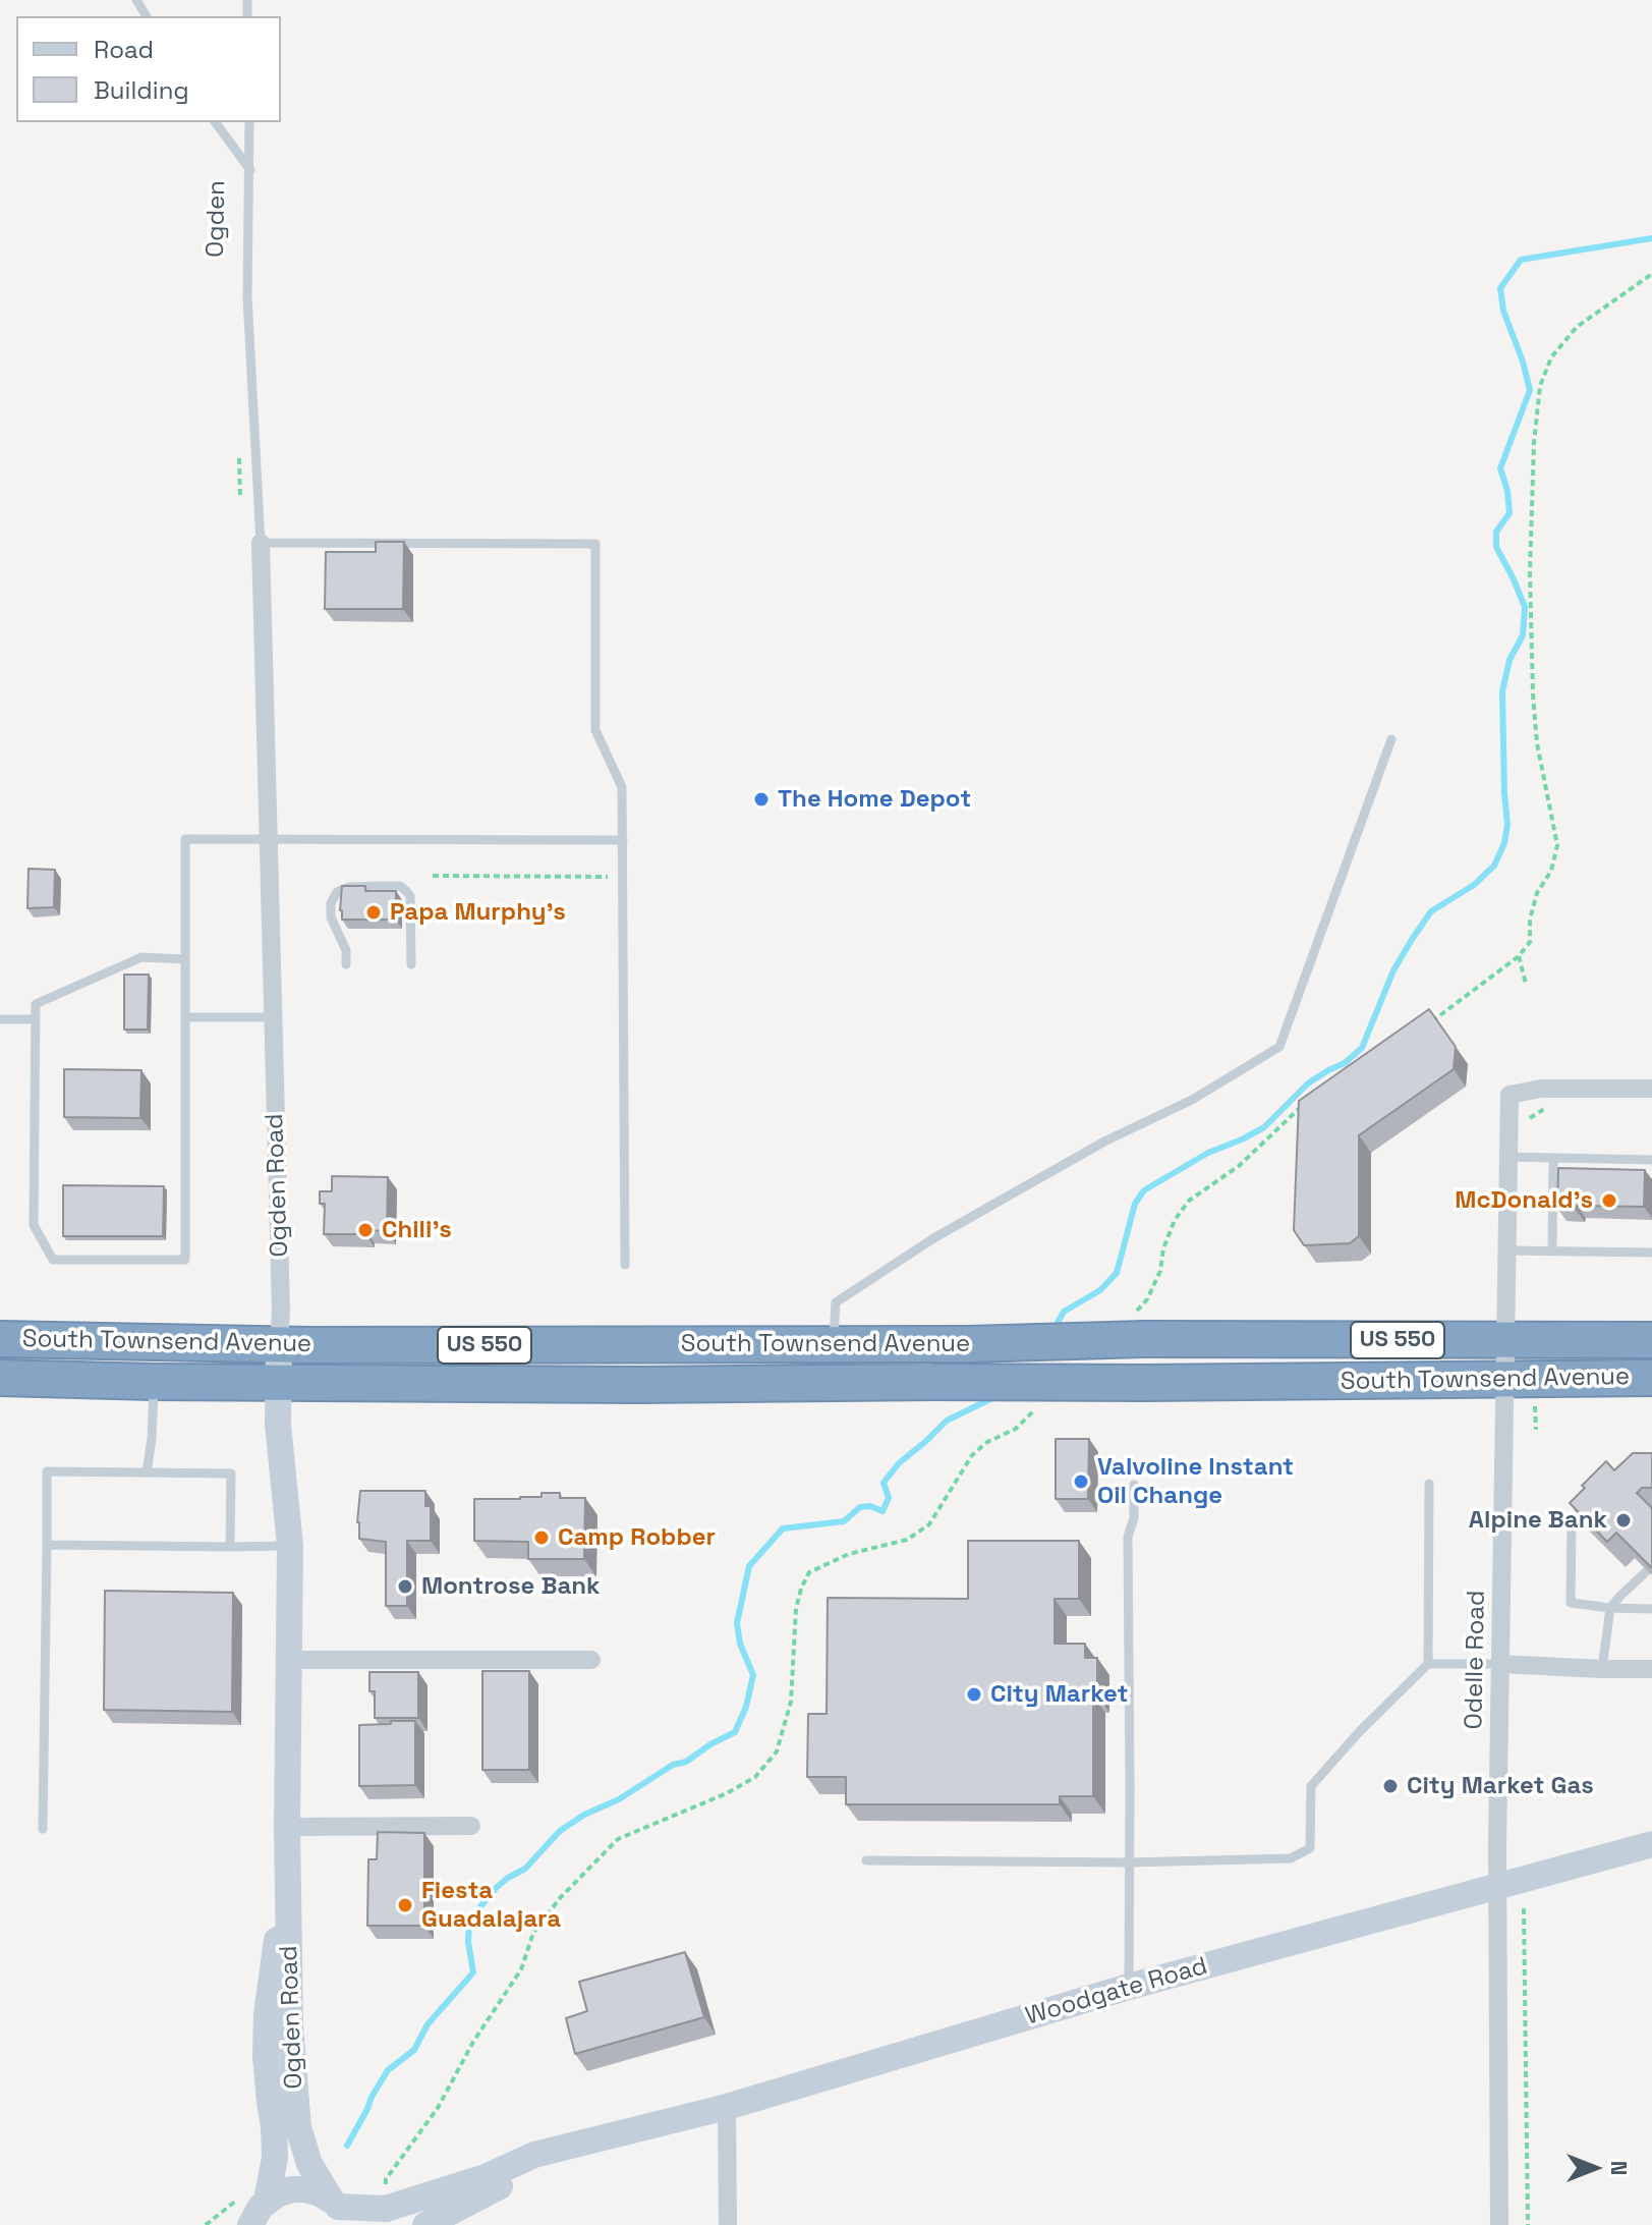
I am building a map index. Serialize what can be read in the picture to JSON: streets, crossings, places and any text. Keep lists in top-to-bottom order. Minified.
{"streets":{"highway":["US 550","South Townsend Avenue"],"street":["Ogden Road","Odelle Road","Woodgate Road"]},"crossings":[["Ogden Road","South Townsend Avenue"],["Ogden Road","Woodgate Road"],["South Townsend Avenue","Odelle Road"],["Odelle Road","Woodgate Road"]],"places":["The Home Depot","Papa Murphy's","McDonald's","Chili's","Valvoline Instant Oil Change","Alpine Bank","Camp Robber","Montrose Bank","City Market","City Market Gas","Fiesta Guadalajara"],"legend":["Road","Building"],"north":"right"}
